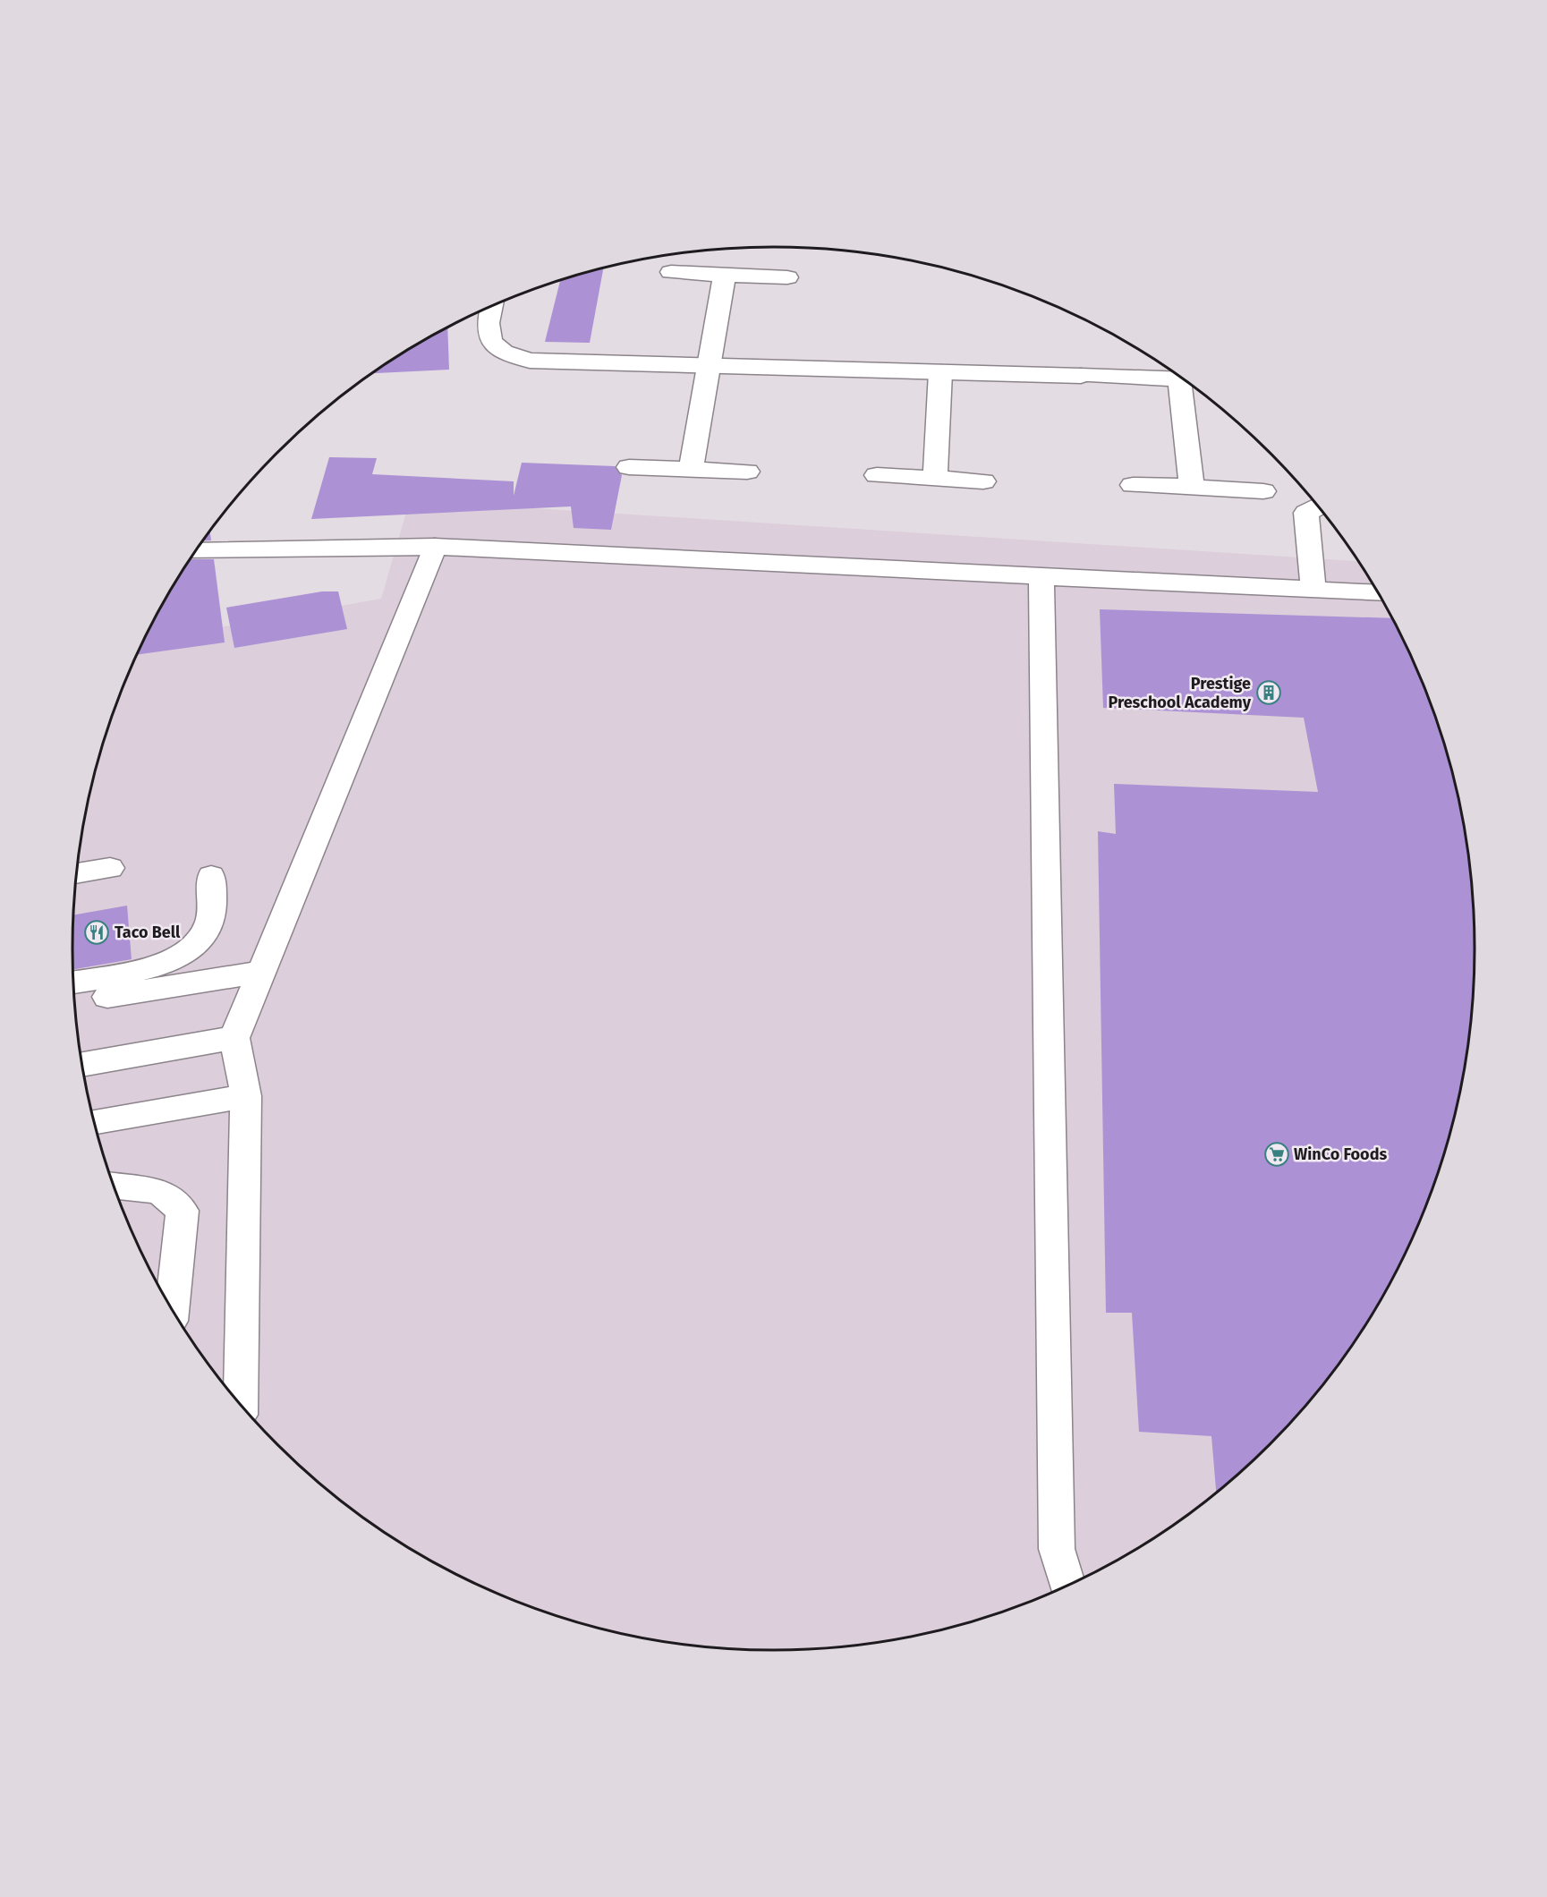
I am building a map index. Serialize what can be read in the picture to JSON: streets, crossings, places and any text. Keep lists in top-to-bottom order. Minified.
{"places":{"building":["Prestige Preschool Academy"],"restaurant":["Taco Bell"],"supermarket":["WinCo Foods"]}}
